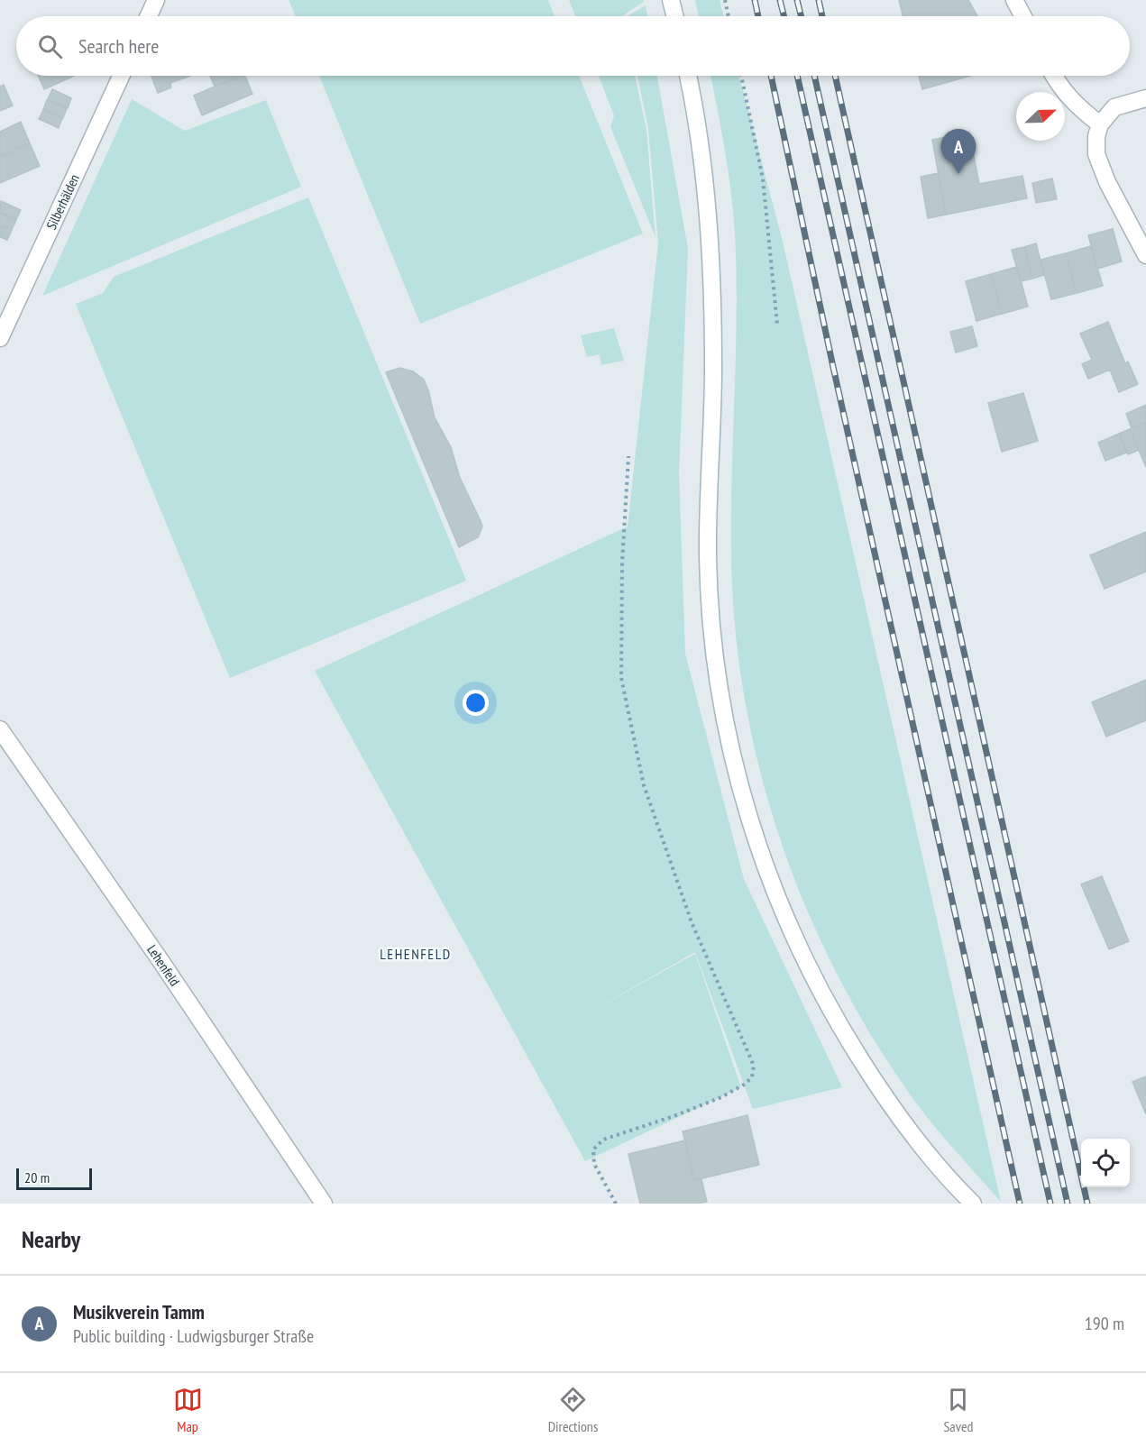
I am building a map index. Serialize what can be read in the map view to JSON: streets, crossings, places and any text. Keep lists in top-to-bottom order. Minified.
{"streets":{"street":["Silberhälden","Lehenfeld"]},"districts":["LEHENFELD"],"scale_bar":"20 m","north":"top right","page":{"search":"Search here","pins":"A","scale":"20 m","heading":"Nearby","list":[{"mark":"A","name":"Musikverein Tamm","note":"Public building · Ludwigsburger Straße","value":"190 m"}],"nav":["Map","Directions","Saved"]}}
